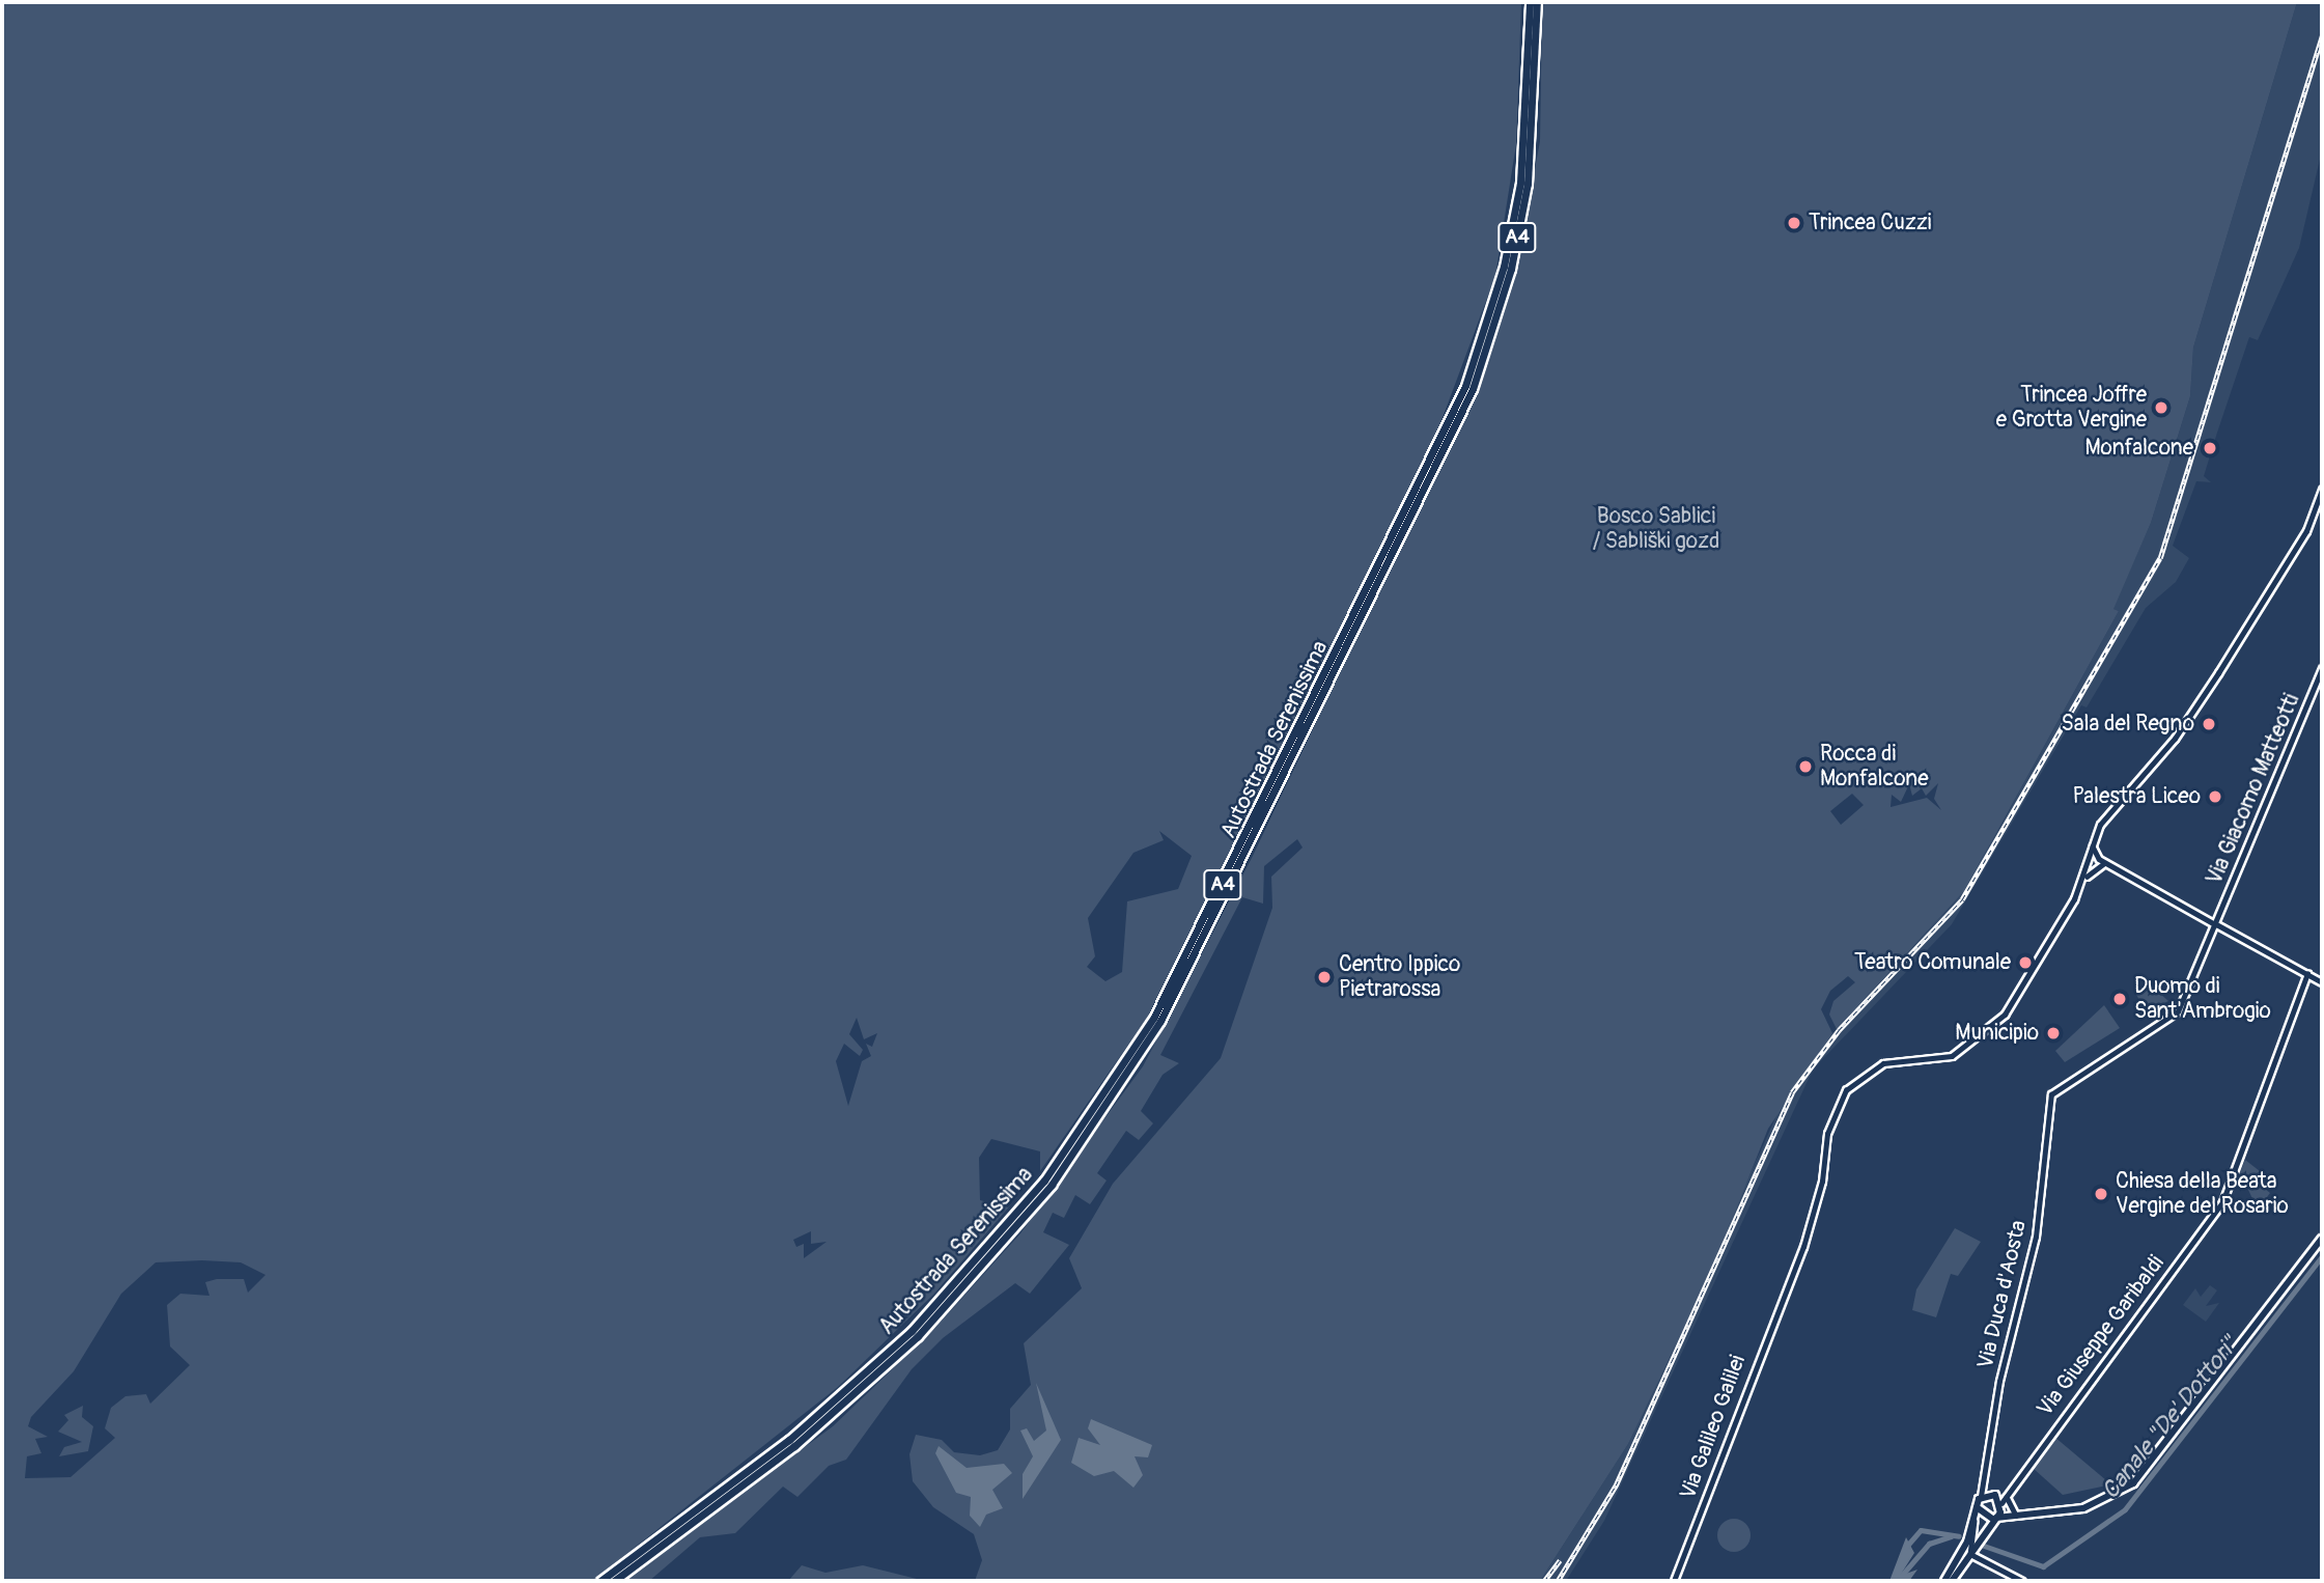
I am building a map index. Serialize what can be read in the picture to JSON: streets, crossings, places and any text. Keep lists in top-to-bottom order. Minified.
{"streets":{"highway":["A4","Autostrada Serenissima"],"main road":["Via Giacomo Matteotti","Via Duca d'Aosta"],"street":["Via Giuseppe Garibaldi","Via Galileo Galilei"]},"crossings":[["Via Giacomo Matteotti","Via Duca d'Aosta"],["Via Duca d'Aosta","Via Giuseppe Garibaldi"]],"water":["Canale \"De' Dottori\""],"parks":["Bosco Sablici / Sabliški gozd"],"places":["Trincea Cuzzi","Trincea Joffre e Grotta Vergine","Monfalcone","Sala del Regno","Rocca di Monfalcone","Palestra Liceo","Teatro Comunale","Centro Ippico Pietrarossa","Duomo di Sant'Ambrogio","Municipio","Chiesa della Beata Vergine del Rosario"]}
